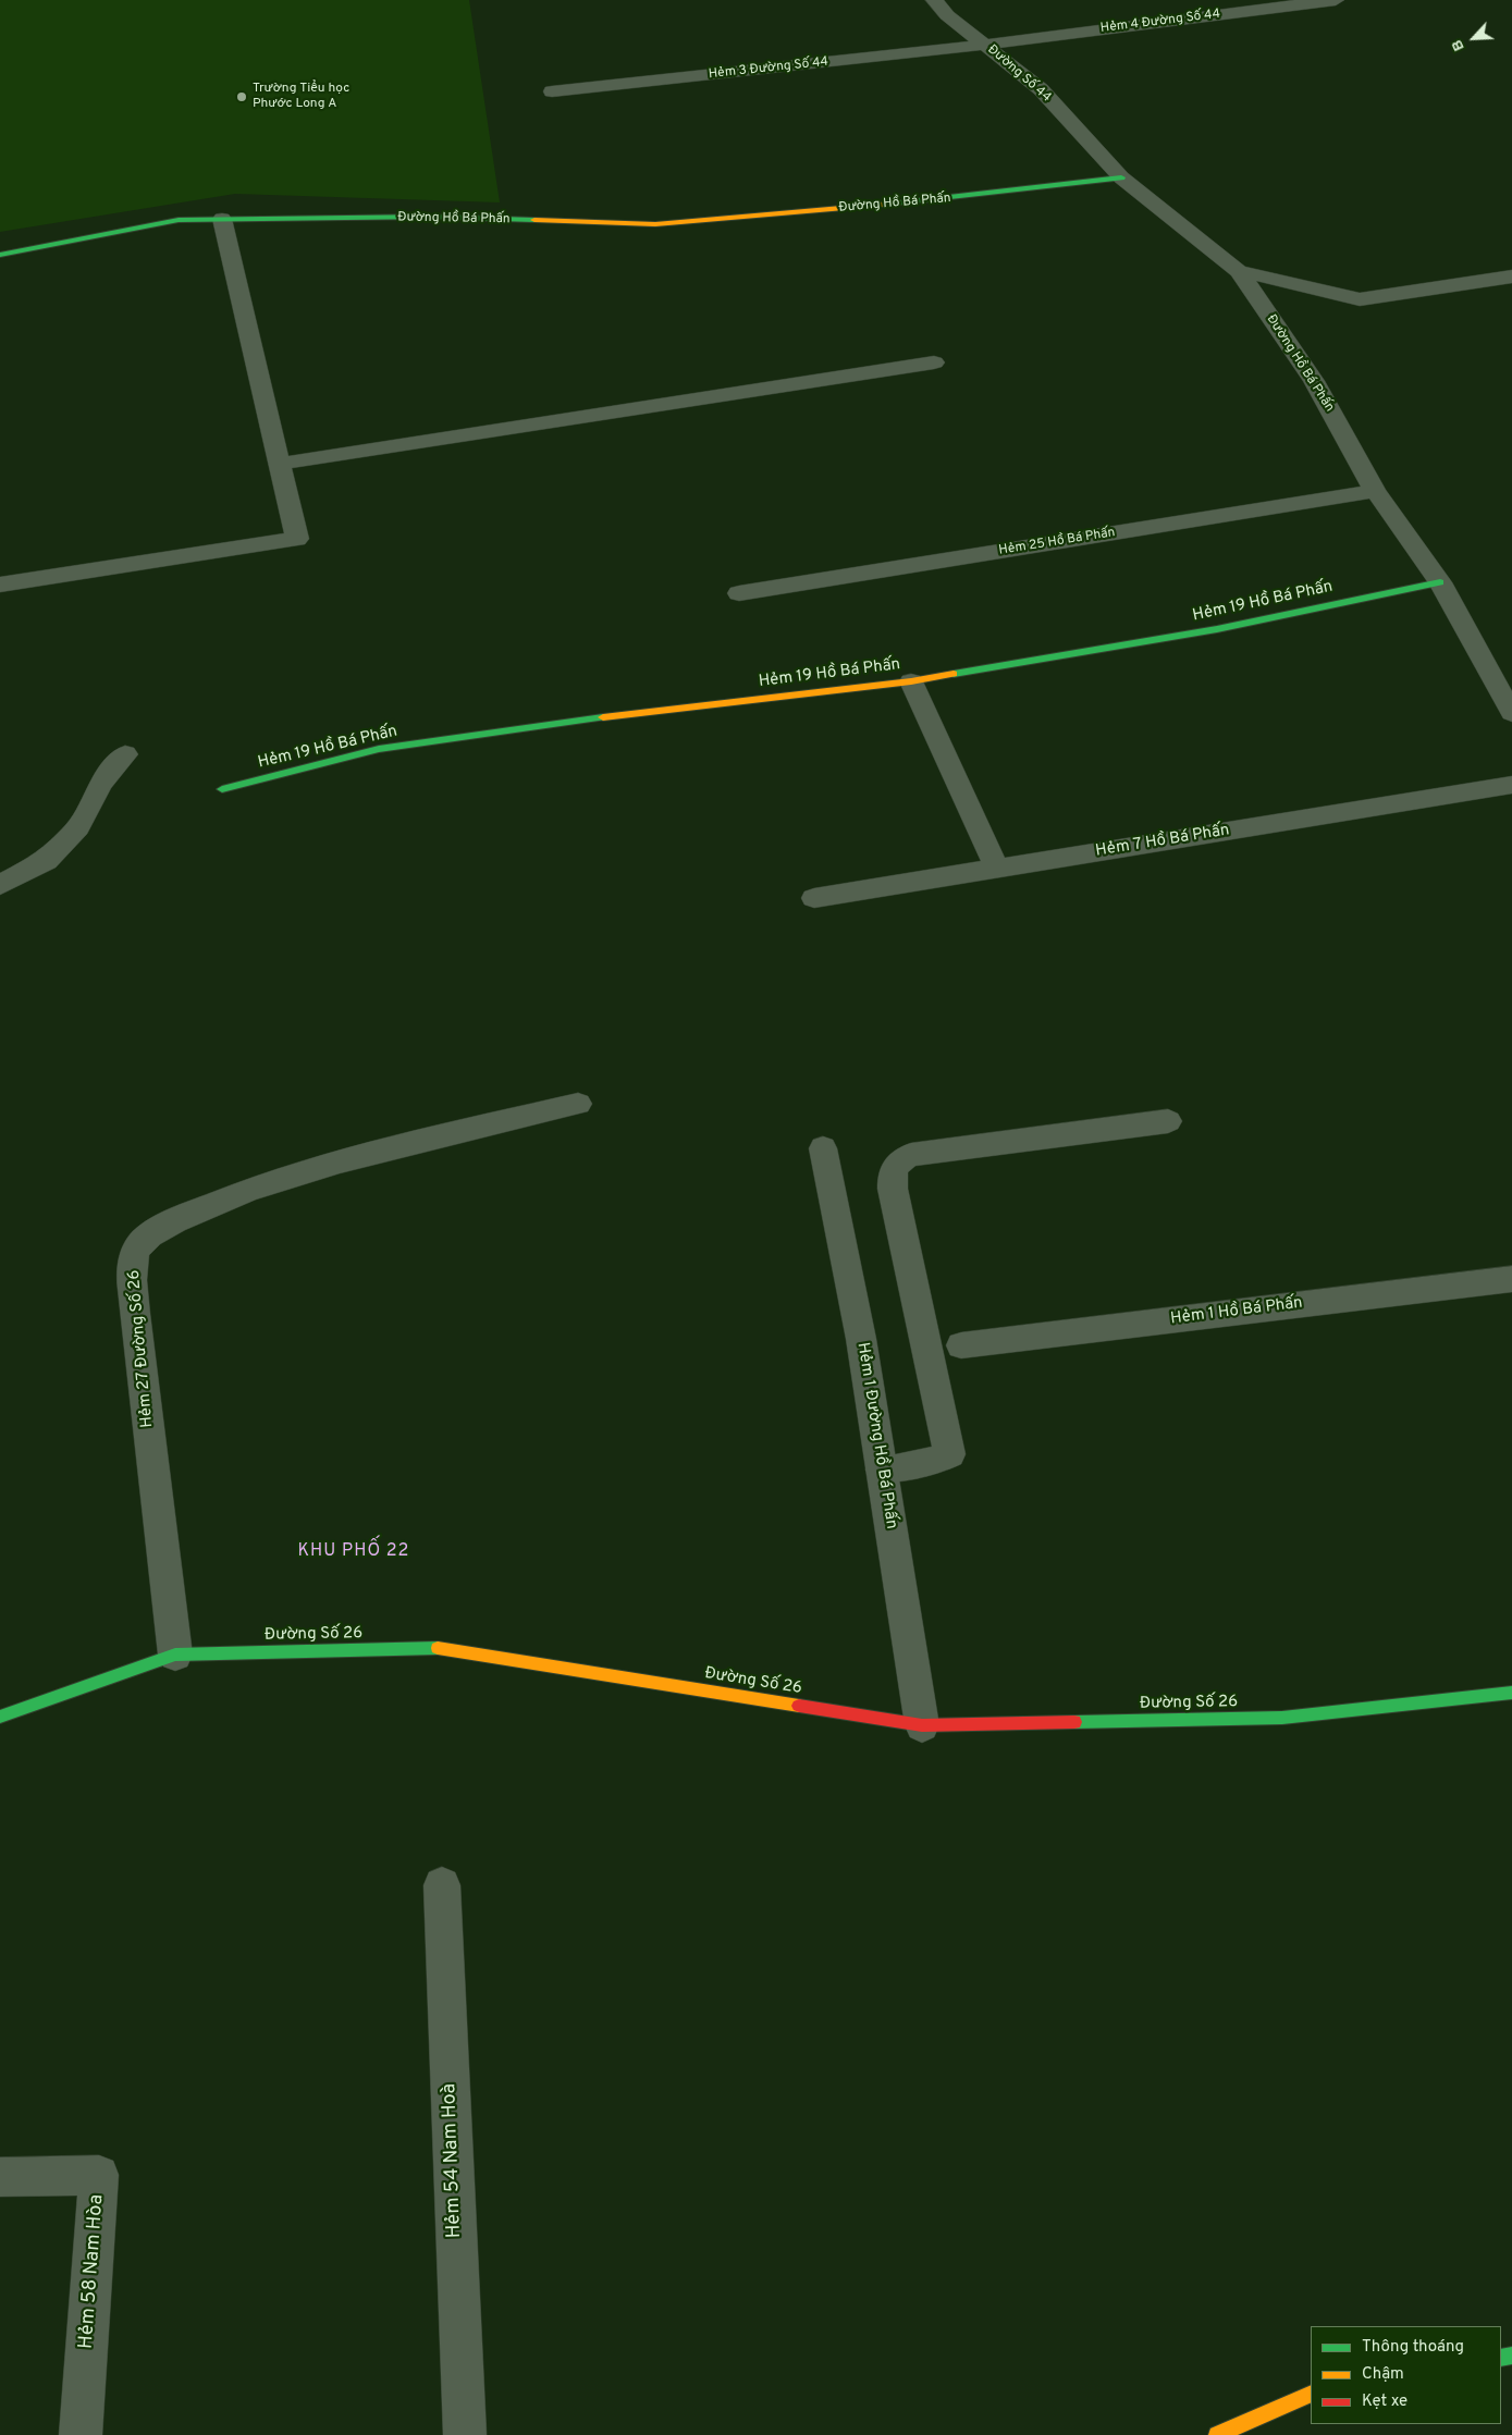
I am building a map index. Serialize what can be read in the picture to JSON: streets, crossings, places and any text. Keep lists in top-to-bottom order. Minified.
{"streets":{"street":["Hẻm 4 Đường Số 44","Hẻm 3 Đường Số 44","Đường Số 44","Đường Hồ Bá Phấn","Hẻm 25 Hồ Bá Phấn","Hẻm 19 Hồ Bá Phấn","Hẻm 7 Hồ Bá Phấn","Hẻm 1 Hồ Bá Phấn","Hẻm 27 Đường Số 26","Hẻm 1 Đường Hồ Bá Phấn","Đường Số 26","Hẻm 54 Nam Hoà","Hẻm 58 Nam Hòa"]},"crossings":[["Hẻm 4 Đường Số 44","Hẻm 3 Đường Số 44"],["Hẻm 4 Đường Số 44","Đường Số 44"],["Hẻm 3 Đường Số 44","Đường Số 44"],["Đường Số 44","Đường Hồ Bá Phấn"],["Đường Hồ Bá Phấn","Hẻm 25 Hồ Bá Phấn"],["Đường Hồ Bá Phấn","Hẻm 19 Hồ Bá Phấn"],["Hẻm 27 Đường Số 26","Đường Số 26"],["Hẻm 1 Đường Hồ Bá Phấn","Đường Số 26"]],"districts":["KHU PHỐ 22"],"places":["Trường Tiểu học Phước Long A"],"legend":["Thông thoáng","Chậm","Kẹt xe"],"north":"bottom left"}
